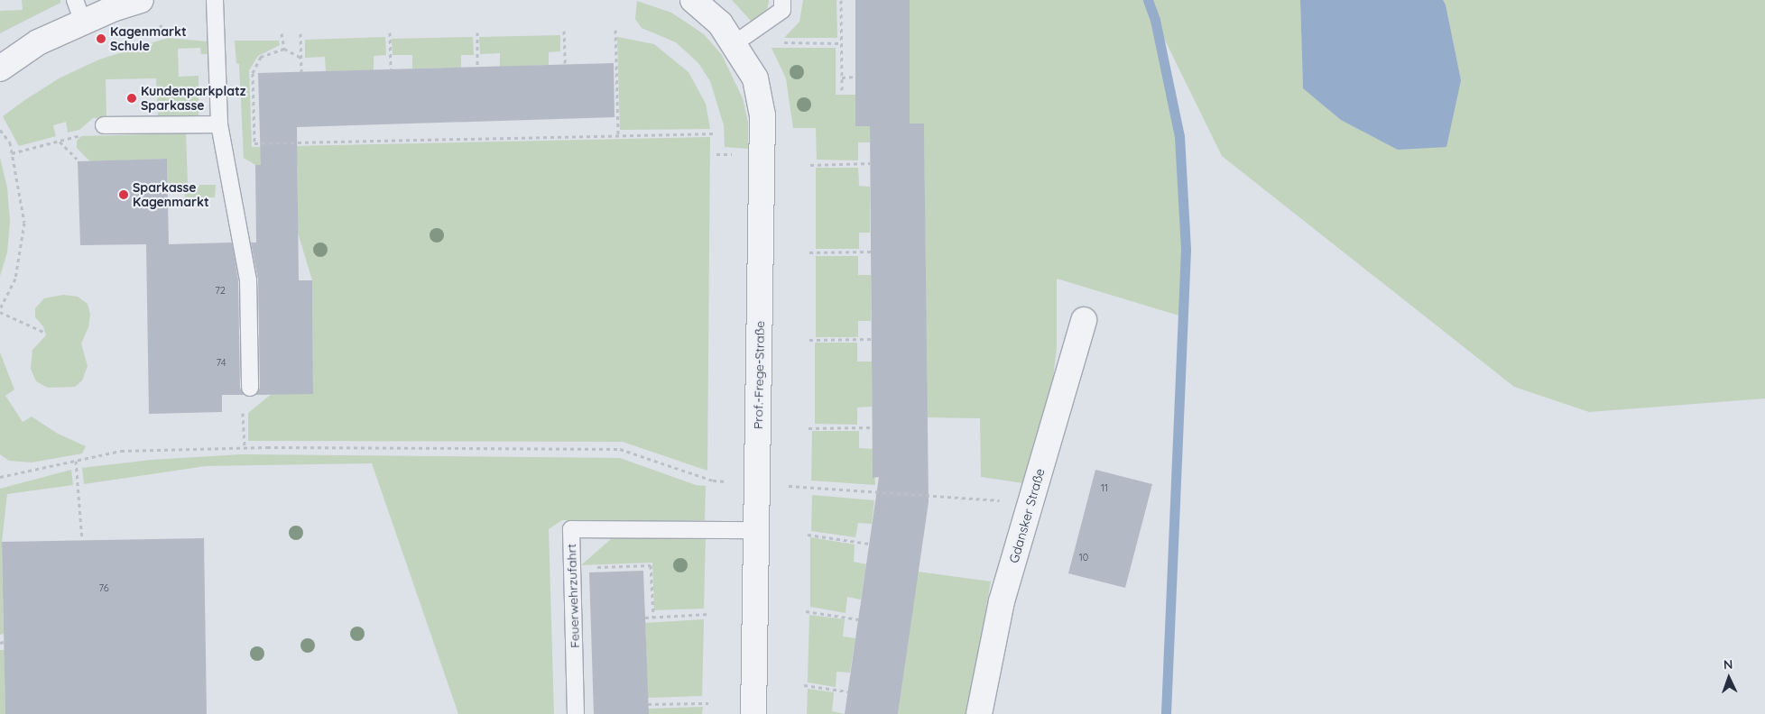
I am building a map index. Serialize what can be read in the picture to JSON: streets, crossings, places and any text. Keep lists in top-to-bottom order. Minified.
{"streets":{"street":["Prof.-Frege-Straße","Gdansker Straße"],"lane":["Feuerwehrzufahrt"]},"crossings":[["Prof.-Frege-Straße","Feuerwehrzufahrt"]],"places":["Kagenmarkt Schule","Kundenparkplatz Sparkasse","Sparkasse Kagenmarkt"],"house_numbers":["72","74","11","10","76"],"north":"top"}
